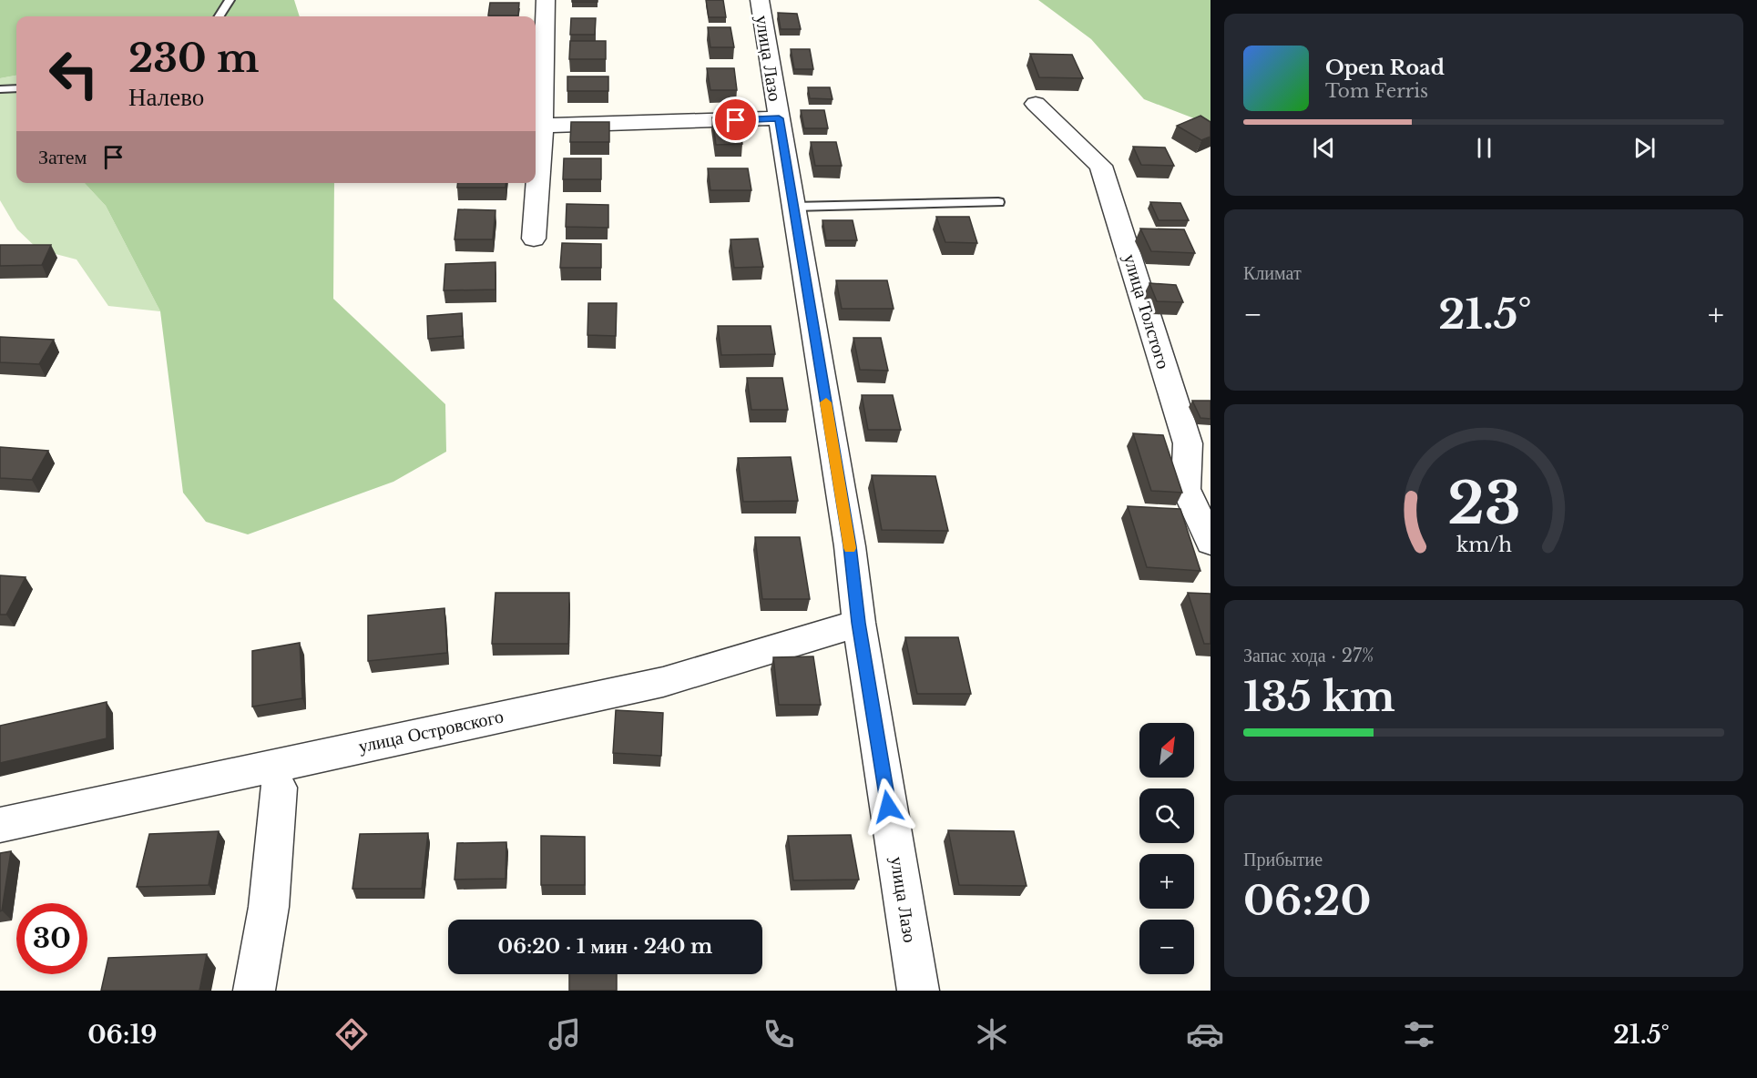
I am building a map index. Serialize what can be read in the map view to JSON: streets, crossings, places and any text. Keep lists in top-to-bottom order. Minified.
{"streets":{"street":["улица Лазо","улица Толстого","улица Островского"]},"crossings":[["улица Лазо","улица Островского"]],"north":"top right","page":{"turn":["230 m","Налево"],"song":["Open Road","Tom Ferris"],"then":"Затем","tile":["Климат",["Запас хода · 27%","135 km"],["Прибытие","06:20"]],"heat":["−","21.5°","+"],"map_buttons":["+","−"],"limit":"30","trip":"06:20 · 1 мин · 240 m","tabs":["06:19","21.5°"],"gauge":["23","km/h"]}}
